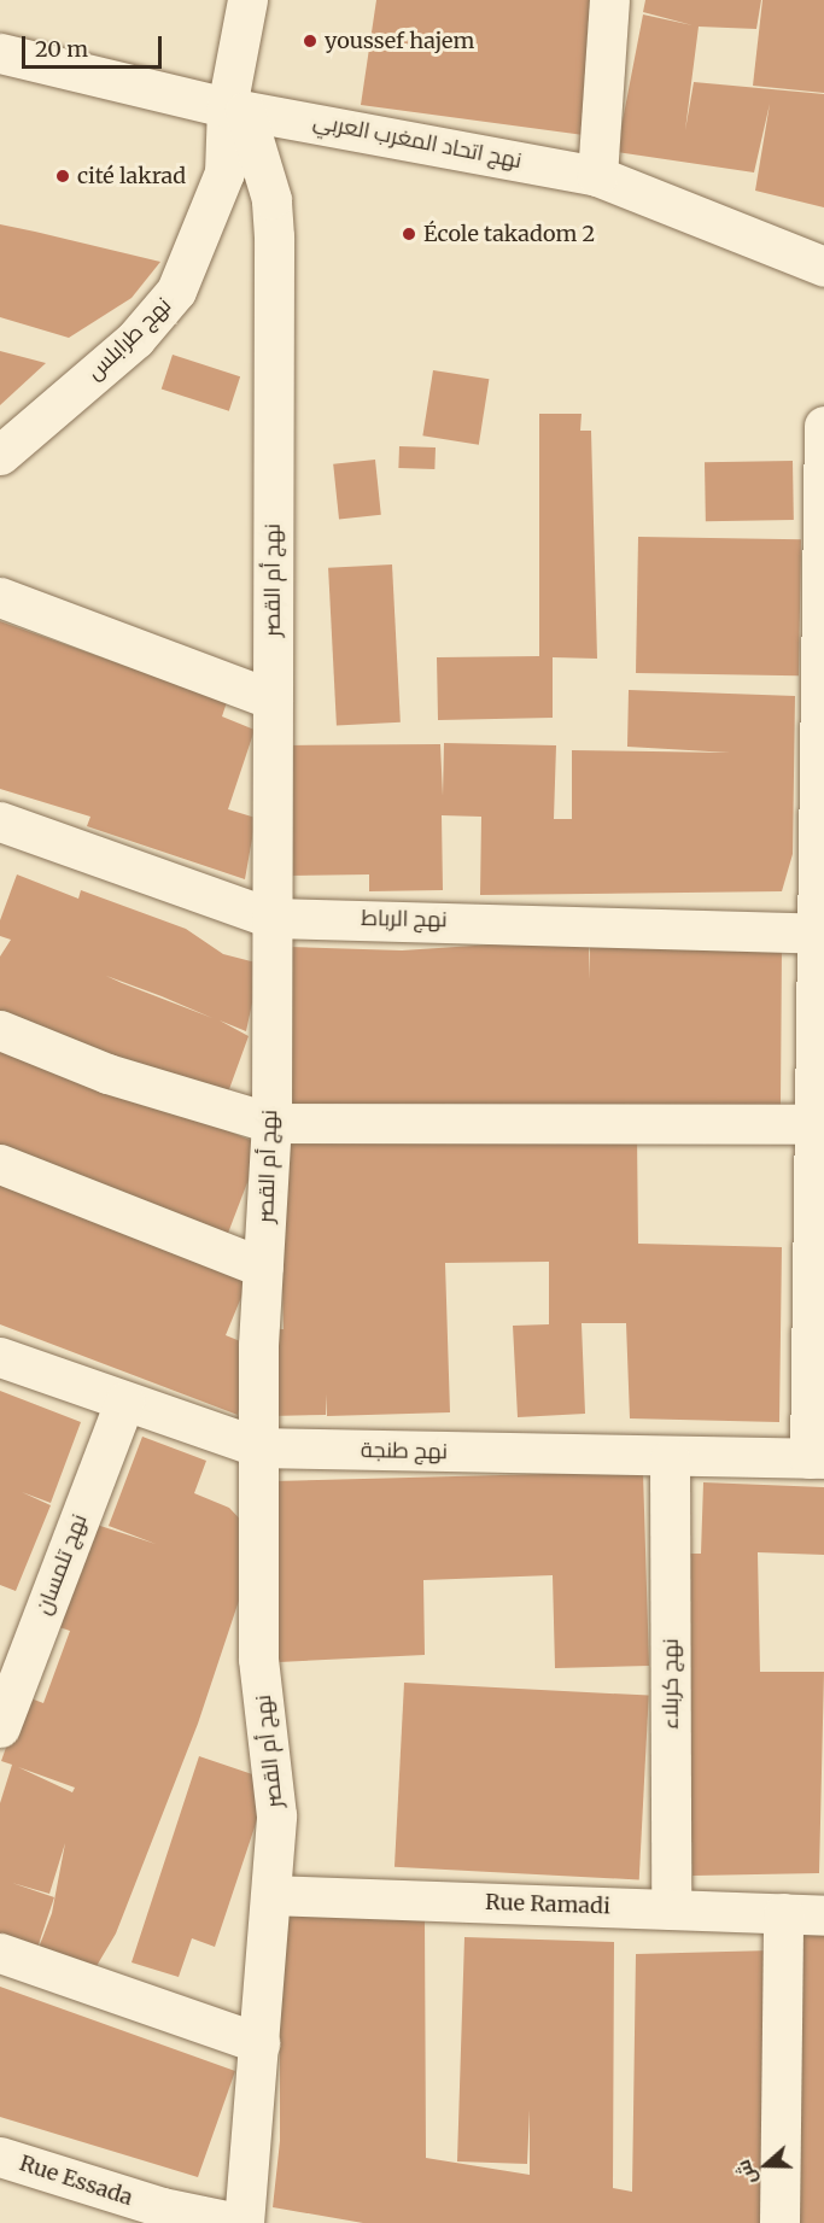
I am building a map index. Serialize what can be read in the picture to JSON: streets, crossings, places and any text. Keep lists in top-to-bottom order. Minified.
{"streets":{"street":["نهج اتحاد المغرب العربي","نهج طرابلس","نهج أم القصر","نهج الرباط","نهج طنجة","نهج تلمسان","نهج كربلاء","Rue Ramadi","Rue Essada"]},"crossings":[["نهج اتحاد المغرب العربي","نهج طرابلس"],["نهج اتحاد المغرب العربي","نهج أم القصر"],["نهج طرابلس","نهج أم القصر"],["نهج أم القصر","نهج الرباط"],["نهج أم القصر","نهج طنجة"],["نهج أم القصر","Rue Ramadi"],["نهج طنجة","نهج تلمسان"],["نهج طنجة","نهج كربلاء"],["نهج كربلاء","Rue Ramadi"]],"places":["youssef hajem","cité lakrad","École takadom 2"],"scale_bar":"20 m","north":"left"}
